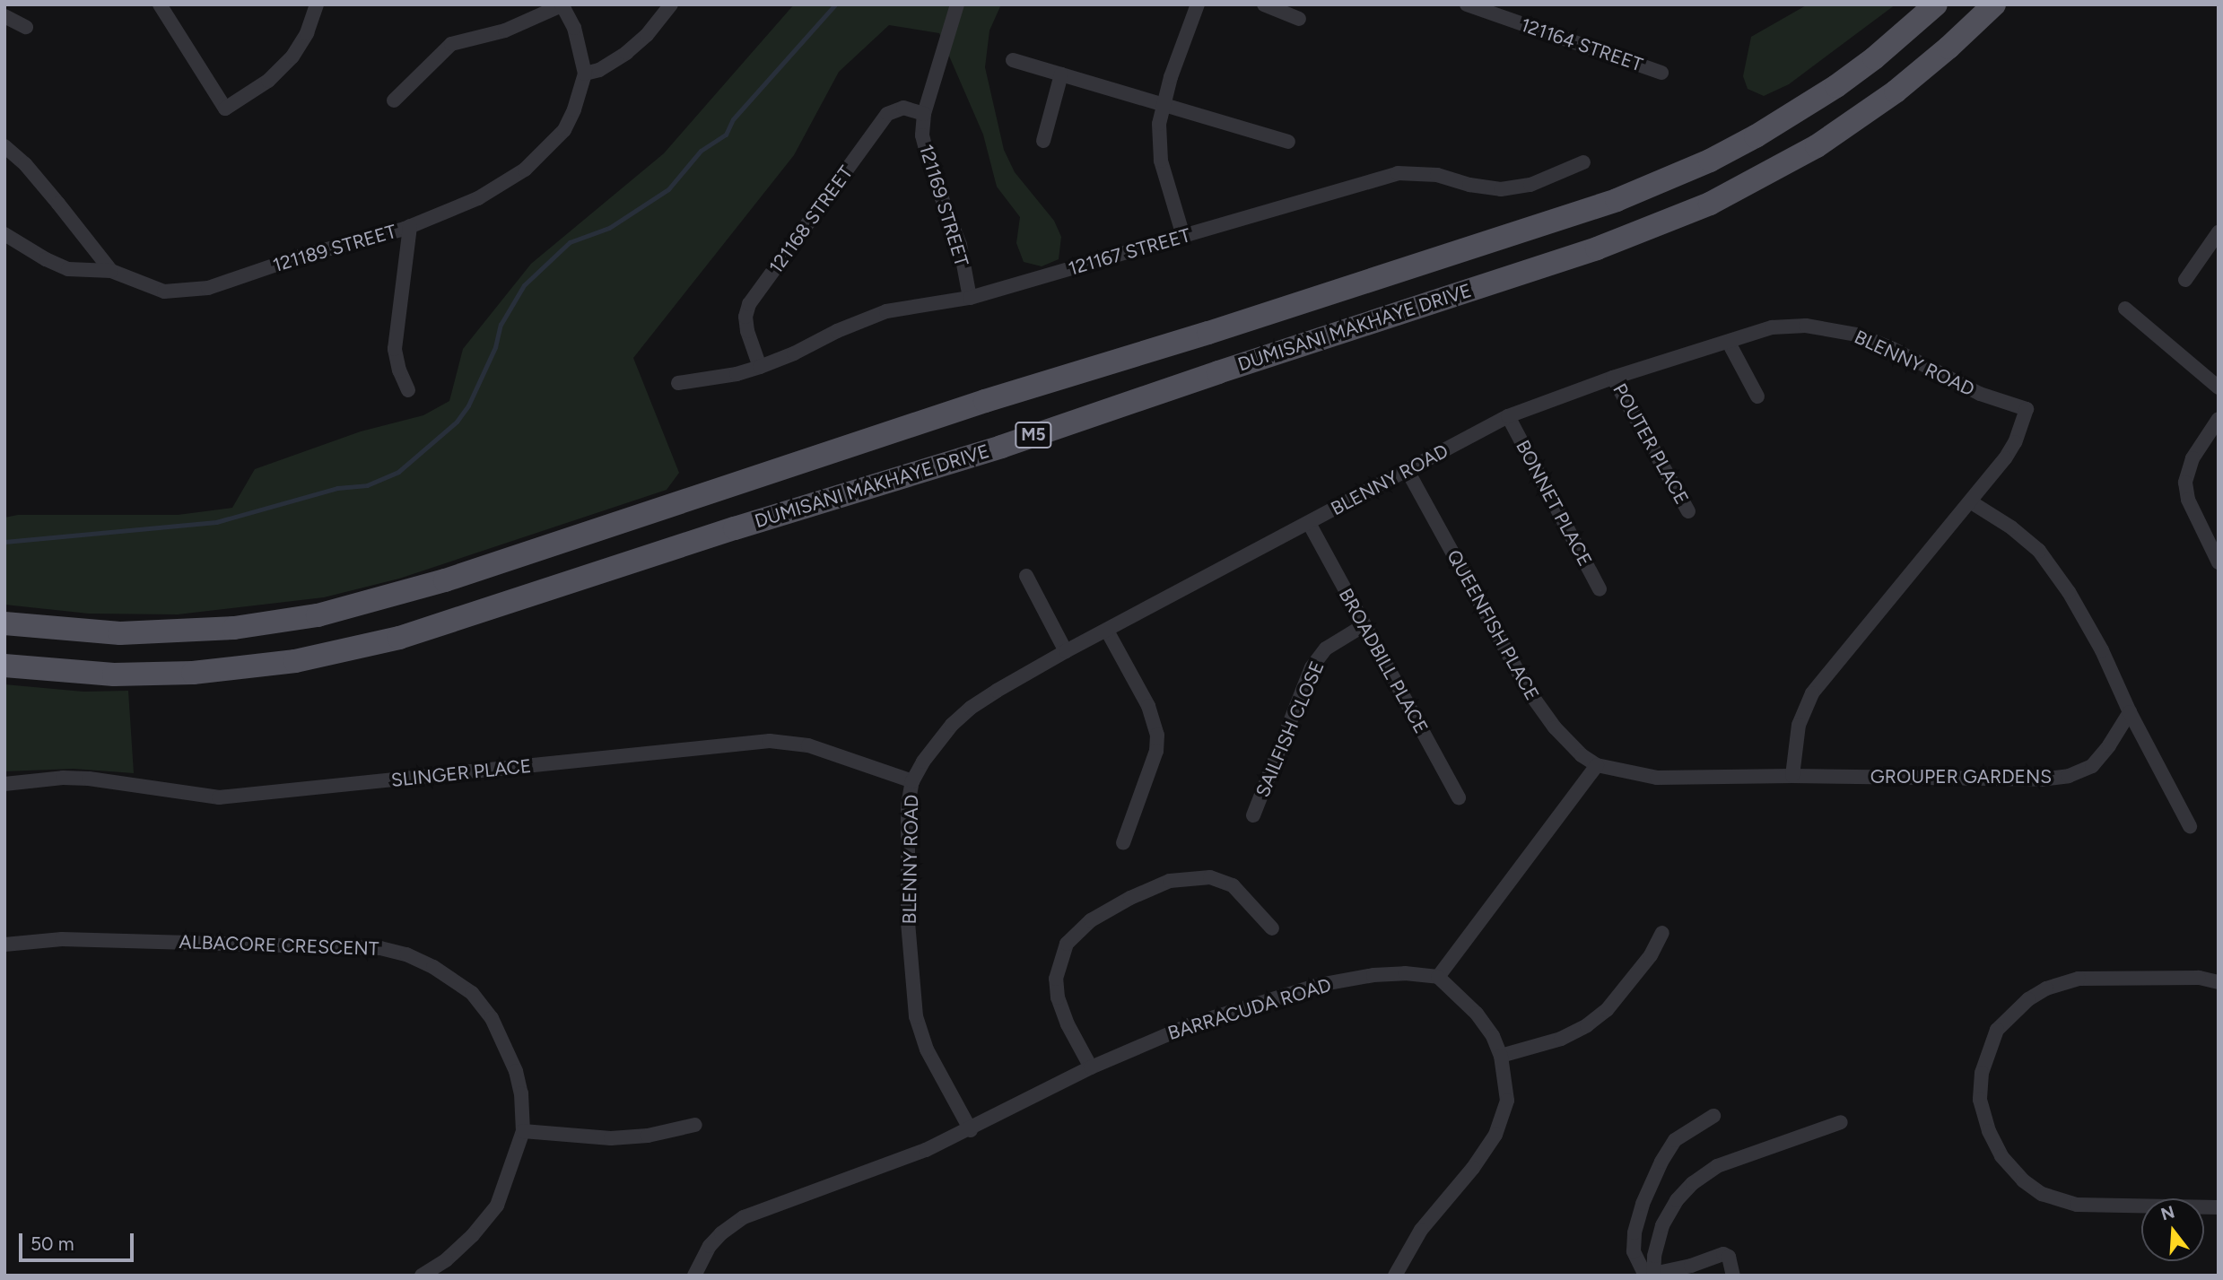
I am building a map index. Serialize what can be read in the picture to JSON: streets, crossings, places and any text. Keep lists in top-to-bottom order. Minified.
{"streets":{"main road":["DUMISANI MAKHAYE DRIVE","M5"],"street":["121164 STREET","121169 STREET","121168 STREET","121189 STREET","121167 STREET","BLENNY ROAD","POUTER PLACE","BONNET PLACE","QUEENFISH PLACE","BROADBILL PLACE","SAILFISH CLOSE","SLINGER PLACE","GROUPER GARDENS","ALBACORE CRESCENT","BARRACUDA ROAD"]},"crossings":[["121169 STREET","121168 STREET"],["121169 STREET","121167 STREET"],["121168 STREET","121167 STREET"],["BLENNY ROAD","POUTER PLACE"],["BLENNY ROAD","BONNET PLACE"],["BLENNY ROAD","QUEENFISH PLACE"],["BLENNY ROAD","BROADBILL PLACE"],["BLENNY ROAD","SLINGER PLACE"],["BLENNY ROAD","BARRACUDA ROAD"],["QUEENFISH PLACE","GROUPER GARDENS"],["BROADBILL PLACE","SAILFISH CLOSE"]],"scale_bar":"50 m","north":"top"}
